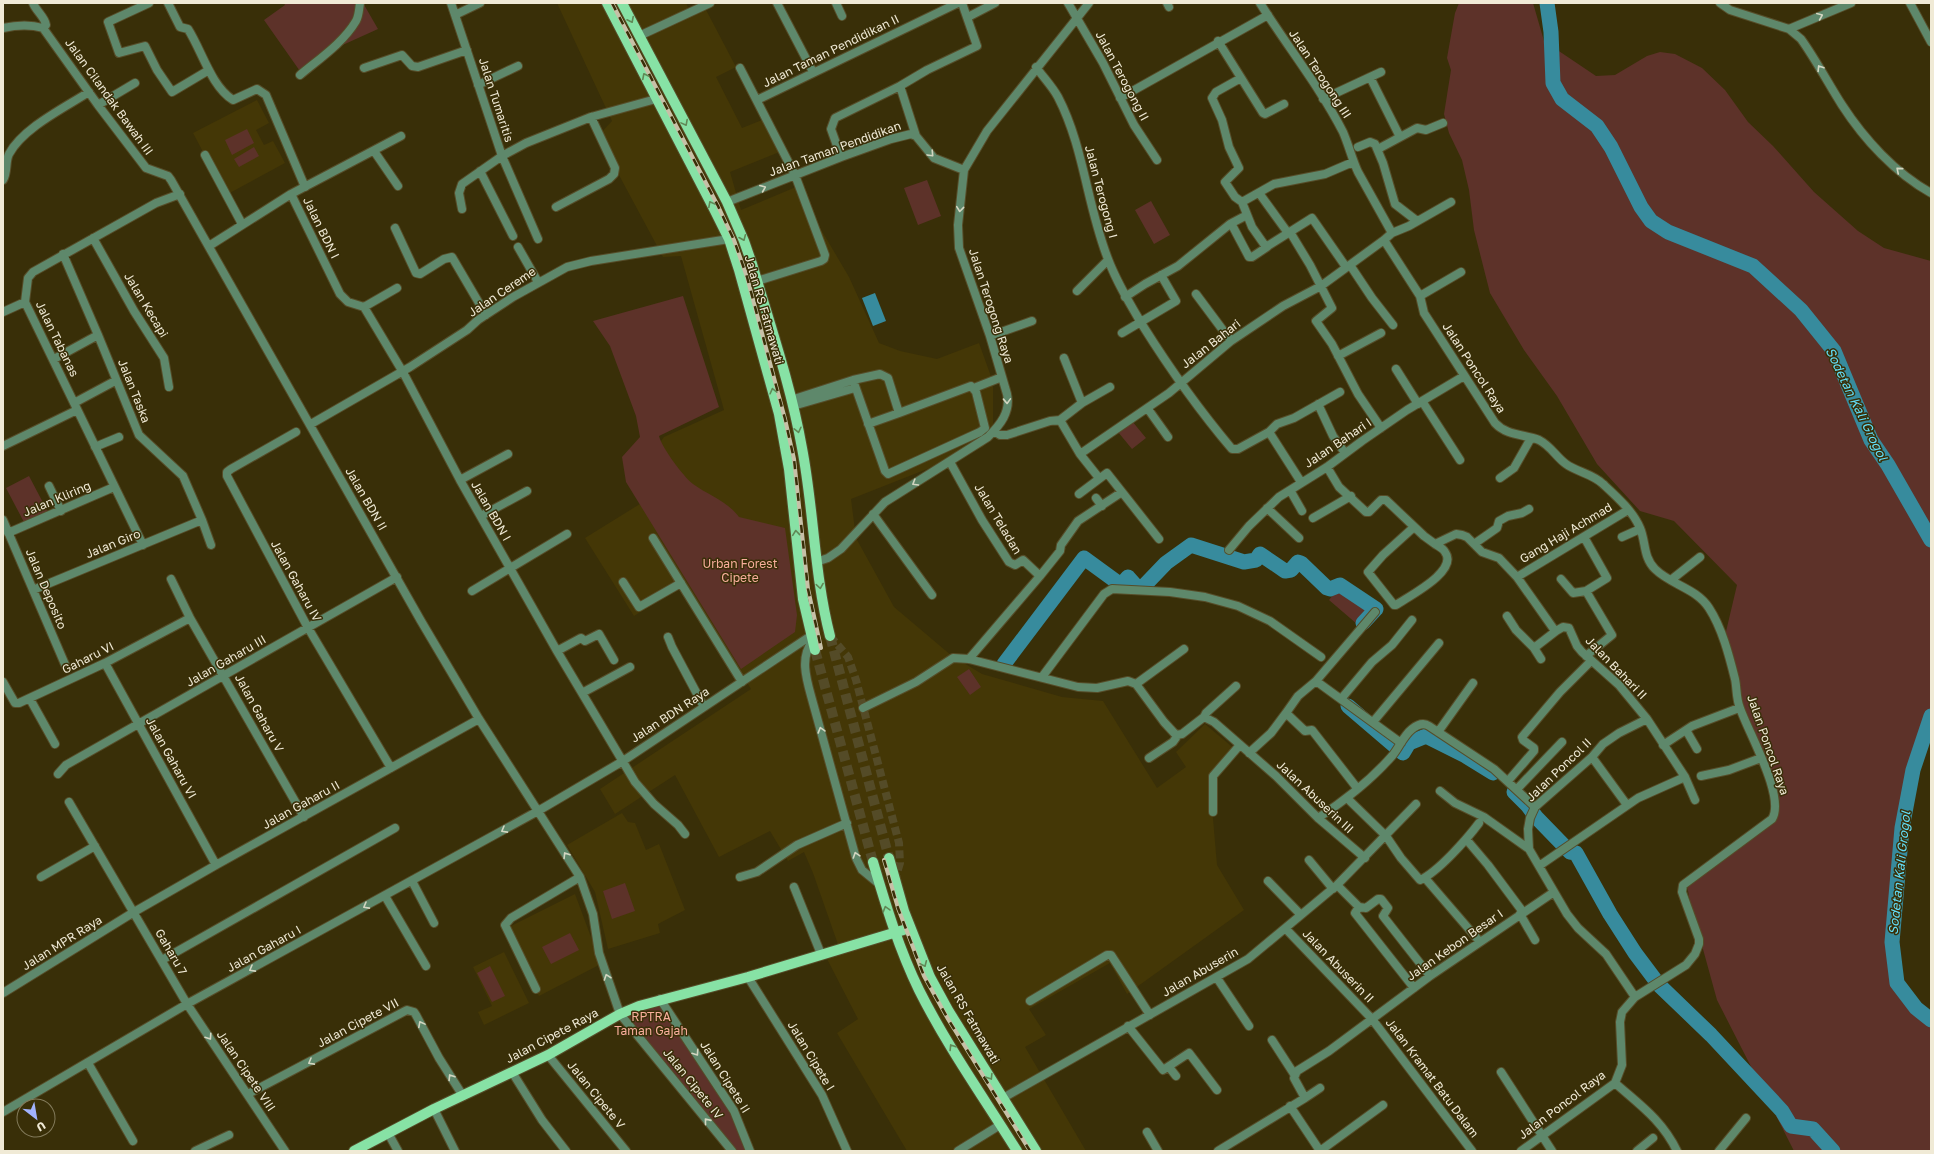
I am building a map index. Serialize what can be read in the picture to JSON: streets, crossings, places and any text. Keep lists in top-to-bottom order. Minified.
{"streets":{"main road":["Jalan RS Fatmawati","Jalan Cipete Raya"],"street":["Jalan Taman Pendidikan II","Jalan Terogong III","Jalan Terogong II","Jalan Cilandak Bawah III","Jalan Tumaritis","Jalan Taman Pendidikan","Jalan Terogong I","Jalan BDN I","Jalan Cereme","Jalan Kecapi","Jalan Terogong Raya","Jalan Tabanas","Jalan Bahari","Jalan Poncol Raya","Jalan Taska","Jalan Bahari I","Jalan Kliring","Jalan BDN II","Jalan Teladan","Gang Haji Achmad","Jalan Giro","Jalan Gaharu IV","Jalan Deposito","Gaharu VI","Jalan Gaharu III","Jalan Bahari II","Jalan Gaharu V","Jalan BDN Raya","Jalan Gaharu VI","Jalan Poncol II","Jalan Abuserin III","Jalan Gaharu II","Jalan MPR Raya","Jalan Kebon Besar I","Jalan Gaharu I","Gaharu 7","Jalan Abuserin II","Jalan Abuserin","Jalan Cipete VII","Jalan Cipete I","Jalan Cipete VIII","Jalan Cipete II","Jalan Kramat Batu Dalam","Jalan Cipete IV","Jalan Cipete V"]},"crossings":[["Jalan Taman Pendidikan II","Jalan Taman Pendidikan"],["Jalan Taman Pendidikan II","Jalan RS Fatmawati"],["Jalan Terogong III","Jalan Bahari"],["Jalan Terogong II","Jalan Terogong Raya"],["Jalan Cilandak Bawah III","Jalan Tabanas"],["Jalan Cilandak Bawah III","Jalan BDN II"],["Jalan Tumaritis","Jalan RS Fatmawati"],["Jalan Taman Pendidikan","Jalan Terogong Raya"],["Jalan Taman Pendidikan","Jalan RS Fatmawati"],["Jalan Terogong I","Jalan Terogong Raya"],["Jalan Terogong I","Jalan Bahari"],["Jalan BDN I","Jalan Cereme"],["Jalan BDN I","Jalan BDN II"],["Jalan BDN I","Jalan BDN Raya"],["Jalan Cereme","Jalan RS Fatmawati"],["Jalan Cereme","Jalan BDN II"],["Jalan Kecapi","Jalan Tabanas"],["Jalan Terogong Raya","Jalan RS Fatmawati"],["Jalan Terogong Raya","Jalan Teladan"],["Jalan RS Fatmawati","Jalan BDN Raya"],["Jalan RS Fatmawati","Jalan Abuserin"],["Jalan RS Fatmawati","Jalan Cipete Raya"],["Jalan Tabanas","Jalan Taska"],["Jalan Tabanas","Jalan Kliring"],["Jalan Tabanas","Jalan BDN II"],["Jalan Tabanas","Jalan Giro"],["Jalan Bahari","Jalan Poncol Raya"],["Jalan Poncol Raya","Jalan Bahari I"],["Jalan Poncol Raya","Gang Haji Achmad"],["Jalan Poncol Raya","Jalan Poncol II"],["Jalan Taska","Jalan Giro"],["Jalan Kliring","Jalan Deposito"],["Jalan BDN II","Jalan Gaharu III"],["Jalan BDN II","Jalan BDN Raya"],["Jalan BDN II","Jalan Gaharu II"],["Jalan BDN II","Jalan Gaharu I"],["Jalan BDN II","Jalan Cipete Raya"],["Jalan BDN II","Jalan Cipete IV"],["Jalan Giro","Jalan Deposito"],["Jalan Gaharu IV","Jalan Gaharu III"],["Jalan Gaharu IV","Jalan Gaharu II"],["Gaharu VI","Jalan Gaharu V"],["Gaharu VI","Jalan Gaharu VI"],["Jalan Gaharu III","Jalan Gaharu V"],["Jalan Gaharu III","Jalan Gaharu VI"],["Jalan Bahari II","Jalan Poncol II"],["Jalan Gaharu V","Jalan Gaharu II"],["Jalan BDN Raya","Jalan Gaharu I"],["Jalan Gaharu VI","Jalan Gaharu II"],["Jalan Poncol II","Jalan Kebon Besar I"],["Jalan Abuserin III","Jalan Abuserin"],["Jalan Gaharu II","Jalan MPR Raya"],["Jalan Gaharu II","Gaharu 7"],["Jalan MPR Raya","Gaharu 7"],["Jalan Kebon Besar I","Jalan Abuserin II"],["Jalan Kebon Besar I","Jalan Kramat Batu Dalam"],["Jalan Gaharu I","Gaharu 7"],["Jalan Gaharu I","Jalan Cipete VIII"],["Gaharu 7","Jalan Cipete VIII"],["Jalan Abuserin II","Jalan Abuserin"],["Jalan Abuserin II","Jalan Kramat Batu Dalam"],["Jalan Cipete VII","Jalan Cipete Raya"],["Jalan Cipete VII","Jalan Cipete VIII"],["Jalan Cipete Raya","Jalan Cipete I"],["Jalan Cipete Raya","Jalan Cipete II"],["Jalan Cipete Raya","Jalan Cipete IV"],["Jalan Cipete Raya","Jalan Cipete V"]],"one_way":["Jalan Taman Pendidikan","Jalan Terogong Raya","Jalan Cipete VIII","Jalan Cipete II","Jalan Cipete IV"],"water":["Sodetan Kali Grogol"],"parks":["Urban Forest Cipete","RPTRA Taman Gajah"],"north":"bottom right"}
